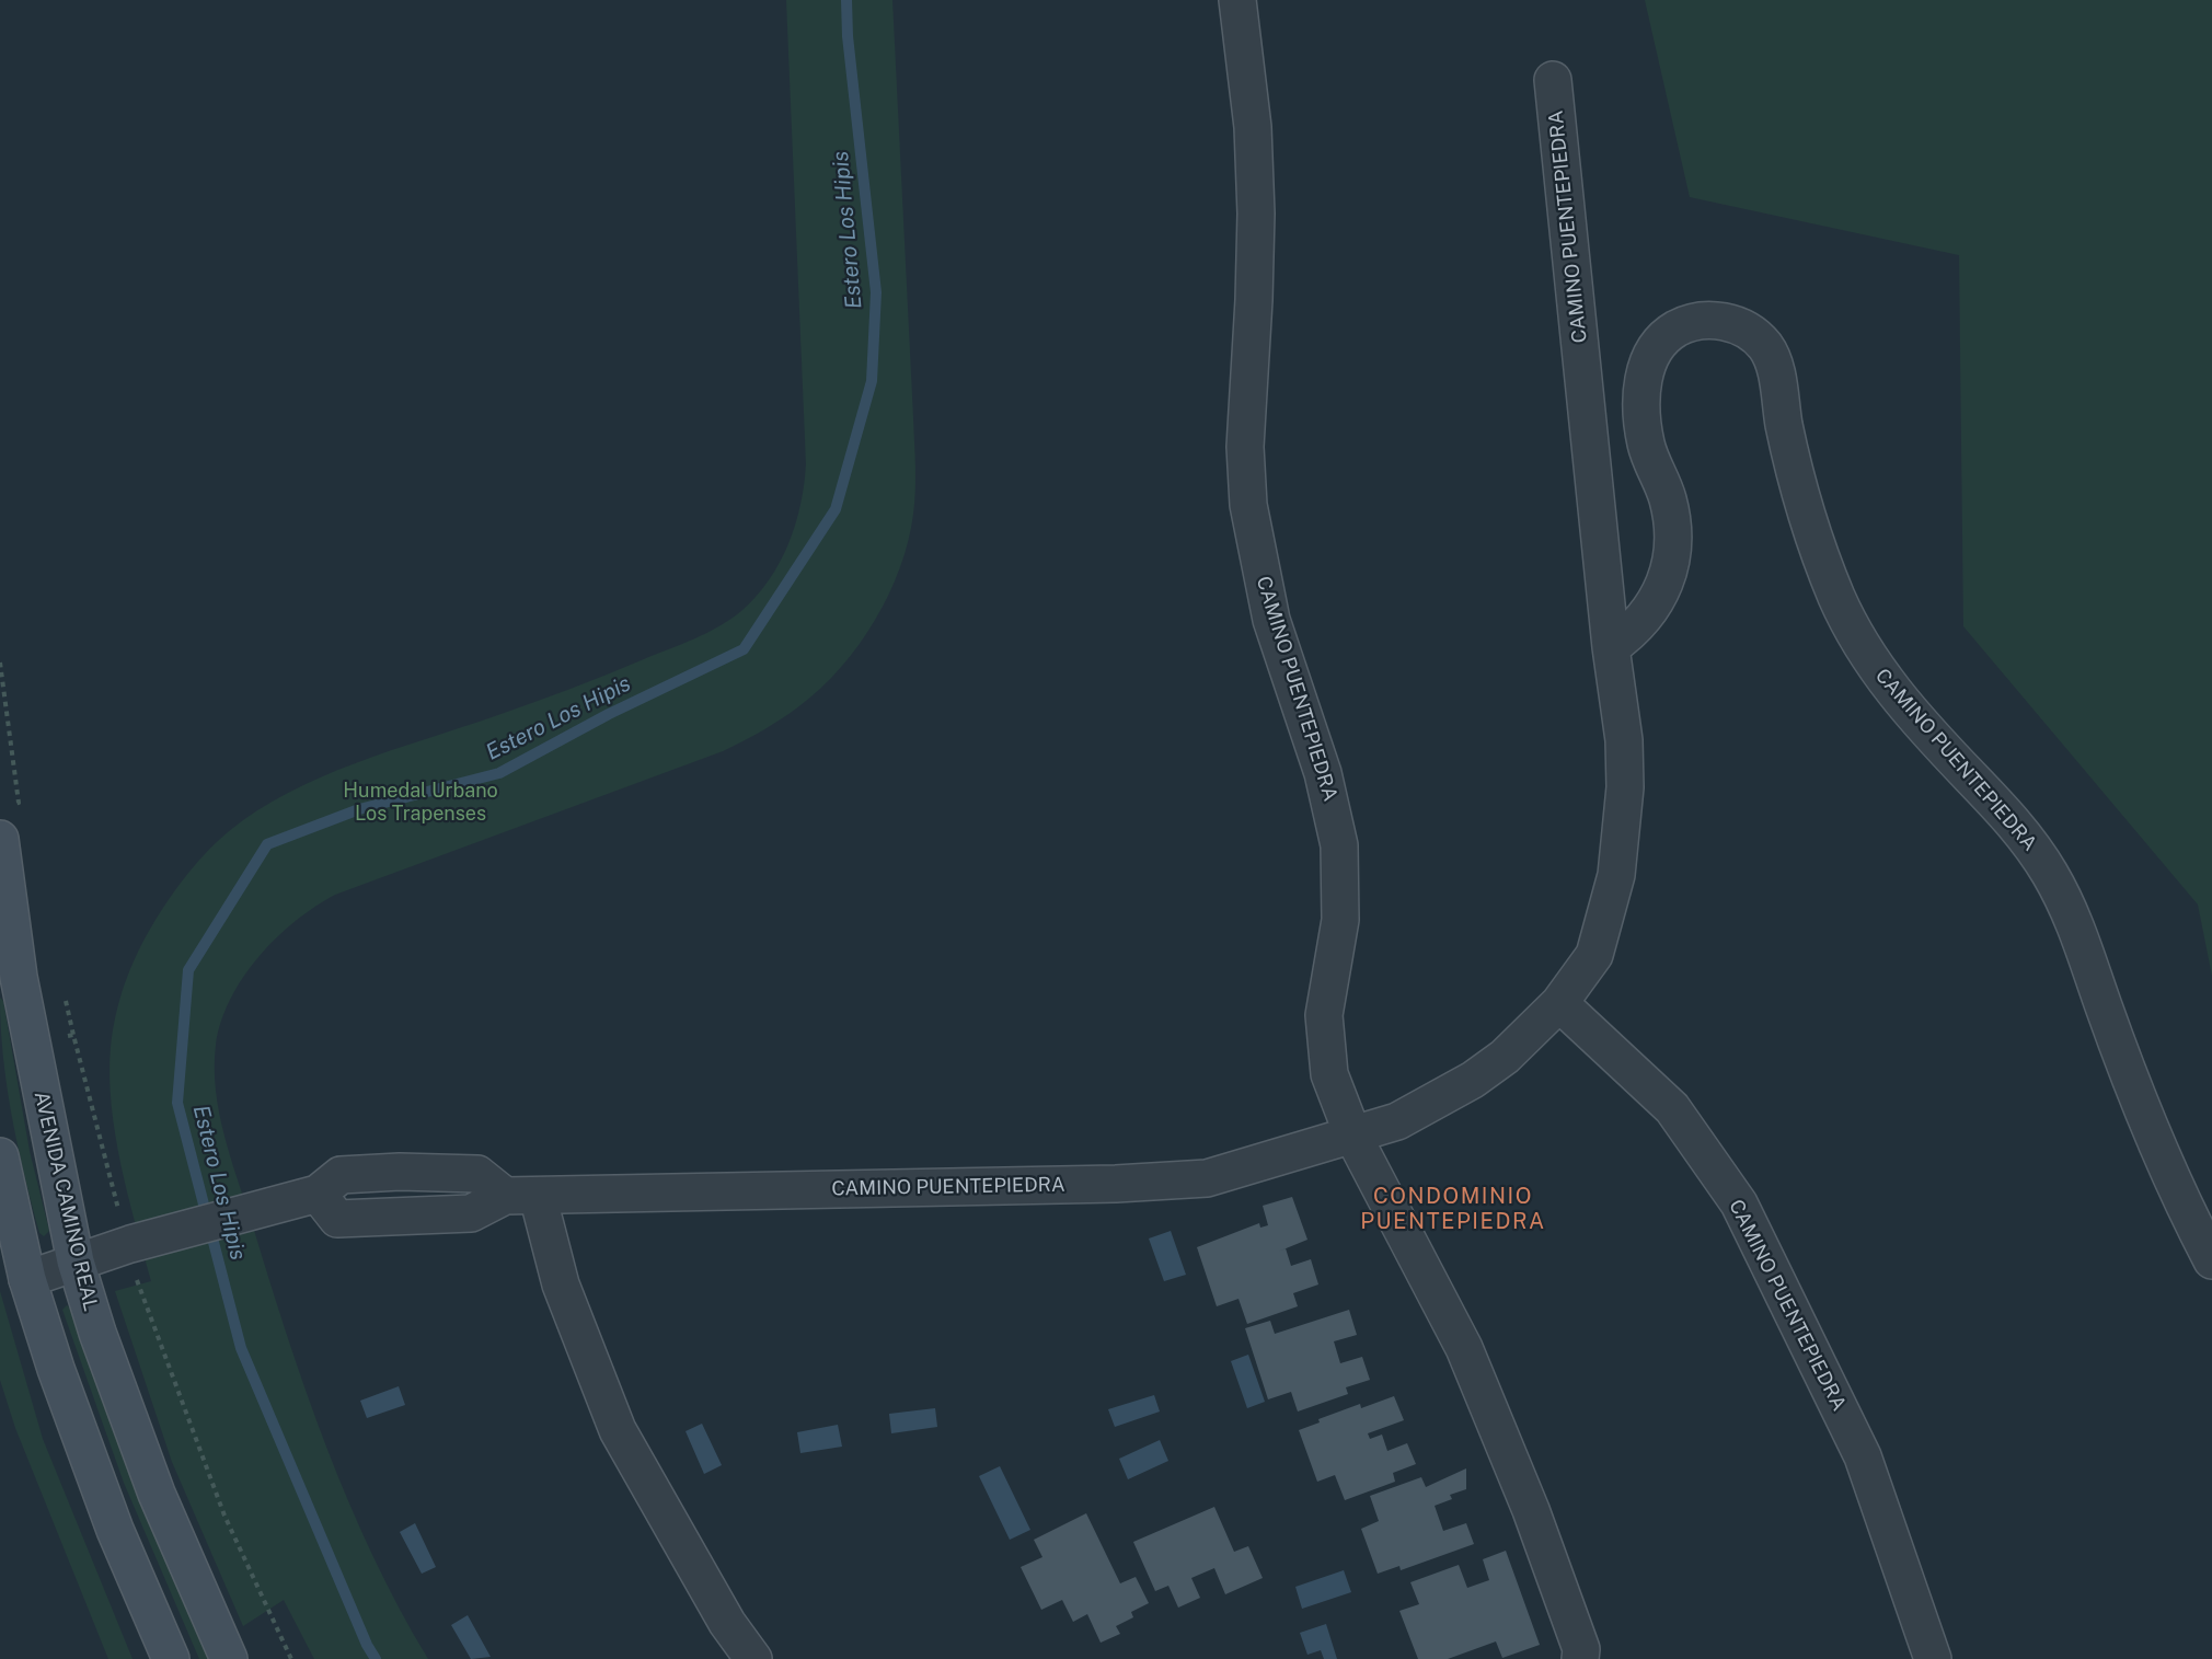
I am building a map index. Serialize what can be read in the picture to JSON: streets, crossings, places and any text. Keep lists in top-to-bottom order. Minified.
{"streets":{"main road":["AVENIDA CAMINO REAL"],"street":["CAMINO PUENTEPIEDRA"]},"crossings":[["CAMINO PUENTEPIEDRA","AVENIDA CAMINO REAL"]],"districts":["CONDOMINIO PUENTEPIEDRA"],"water":["Estero Los Hipis"],"parks":["Humedal Urbano Los Trapenses"]}
